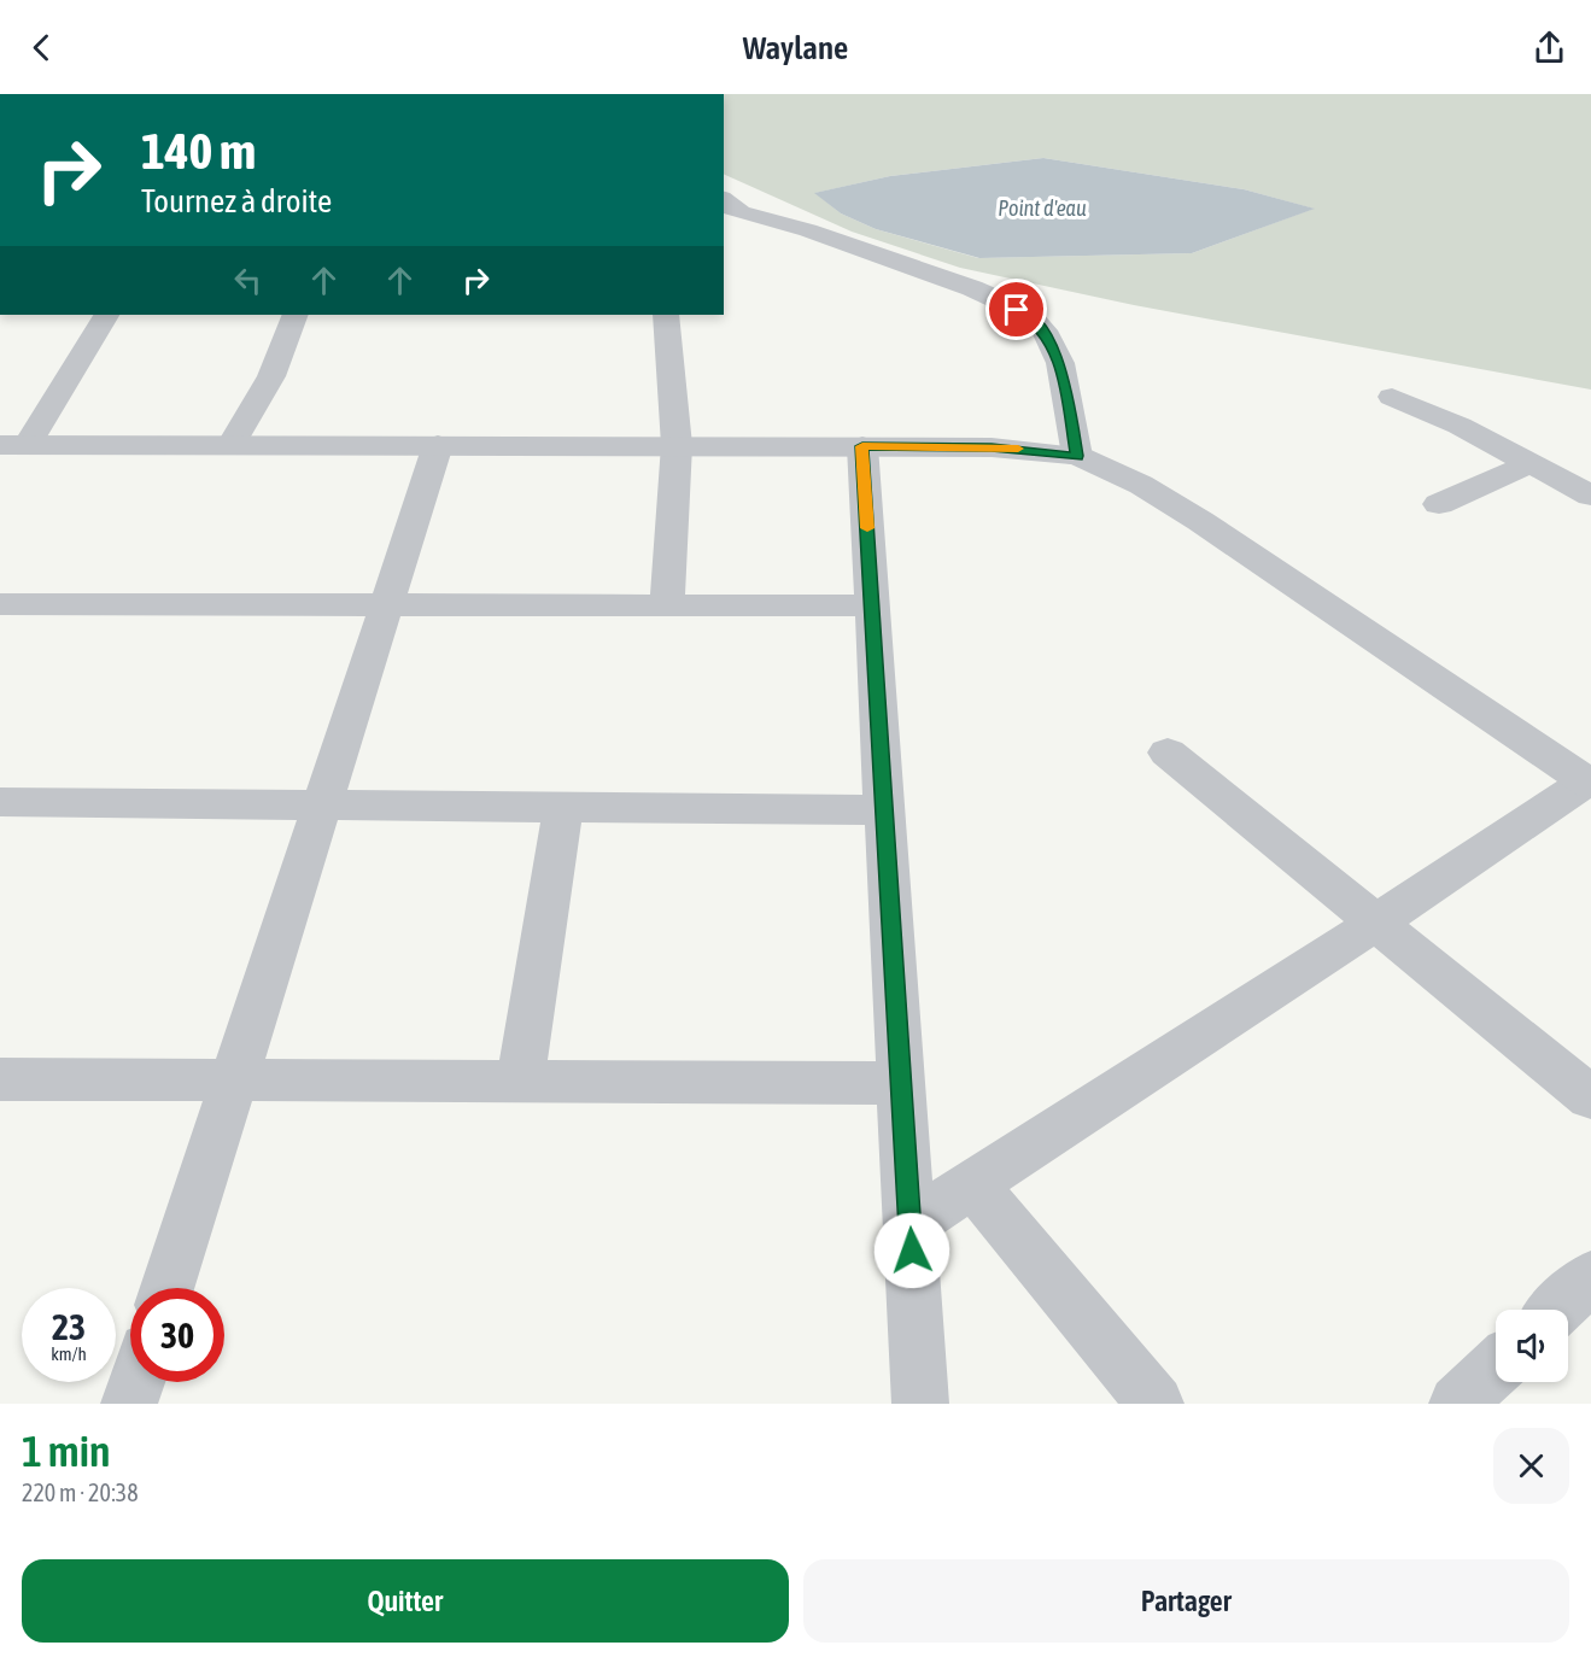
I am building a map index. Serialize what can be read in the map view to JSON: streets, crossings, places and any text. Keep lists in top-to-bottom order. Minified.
{"water":["Point d'eau"],"page":{"header":"Waylane","turn":["140 m","Tournez à droite"],"speed":"23 km/h","limit":"30","heading":["1 min","220 m · 20:38"],"buttons":["Quitter","Partager"]}}
